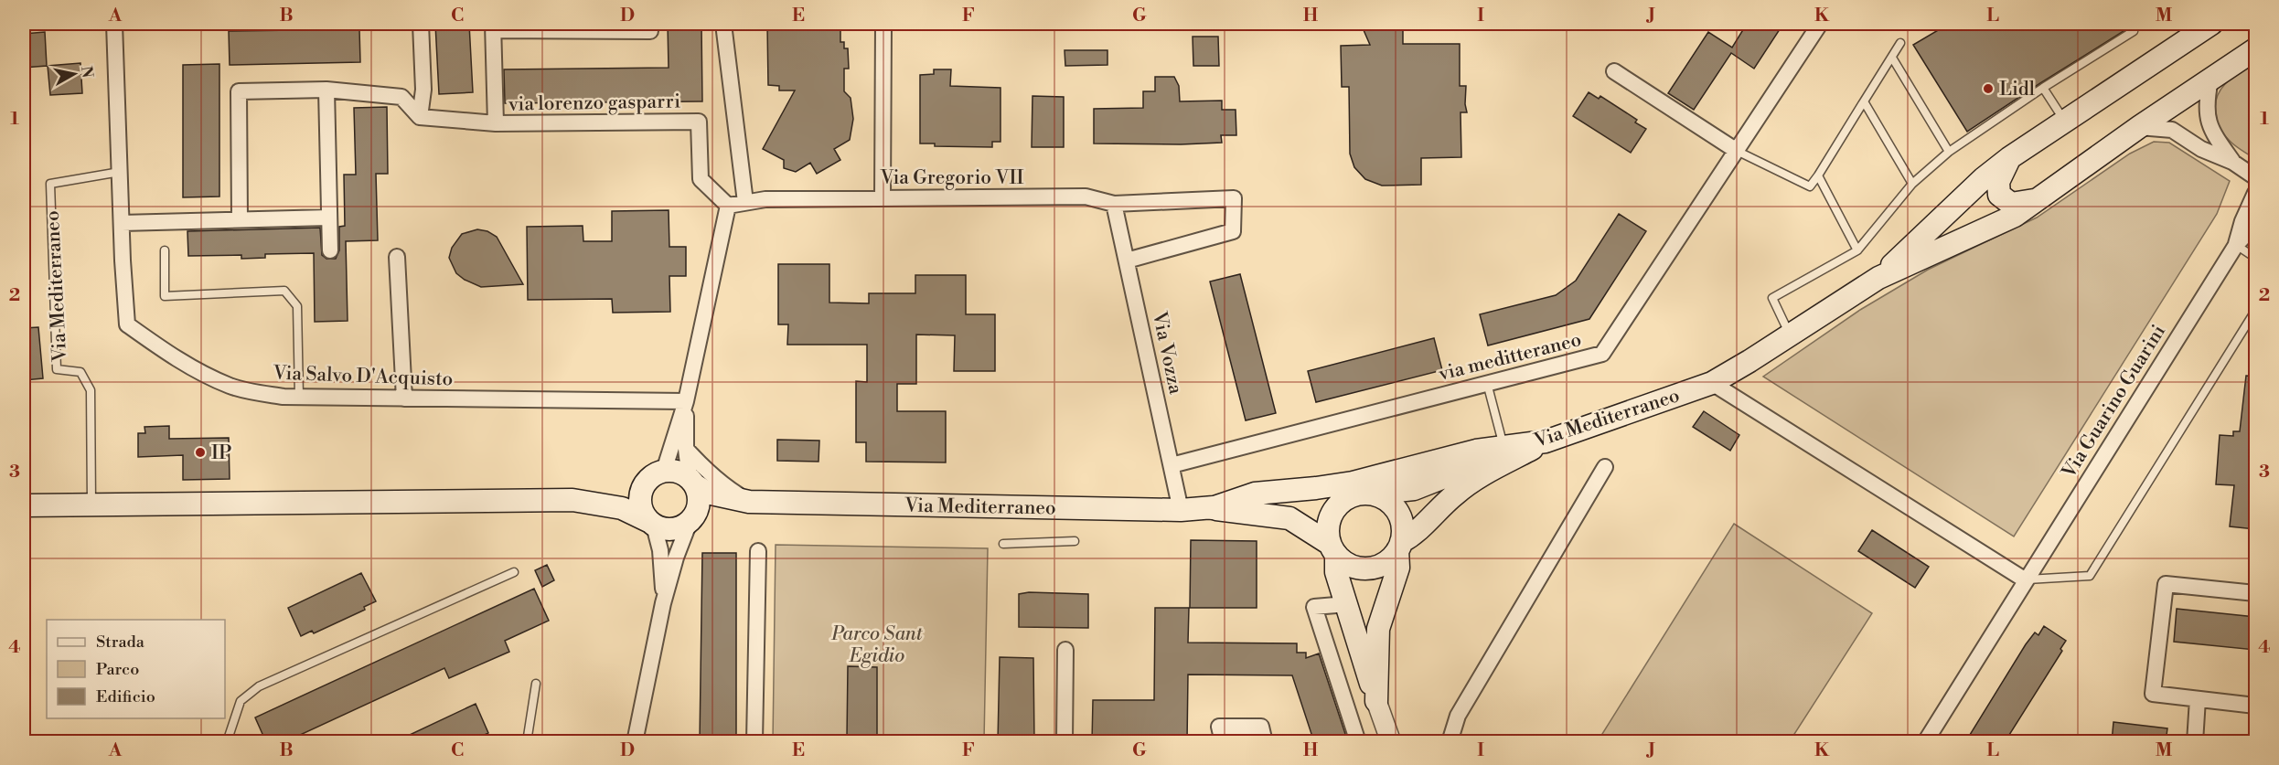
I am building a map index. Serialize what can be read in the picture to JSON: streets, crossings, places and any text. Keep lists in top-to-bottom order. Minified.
{"streets":{"main road":["Via Mediterraneo"],"street":["via lorenzo gasparri","Via Gregorio VII","Via Vozza","via meditteraneo","Via Salvo D'Acquisto","Via Guarino Guarini"]},"crossings":[["via lorenzo gasparri","Via Gregorio VII"],["Via Gregorio VII","Via Vozza"],["Via Mediterraneo","Via Vozza"],["Via Mediterraneo","Via Salvo D'Acquisto"],["Via Vozza","via meditteraneo"]],"parks":["Parco Sant Egidio"],"places":["Lidl","IP"],"legend":["Strada","Parco","Edificio"],"north":"right","grid":{"columns":["A","B","C","D","E","F","G","H","I","J","K","L","M"],"rows":["1","2","3","4"]}}
